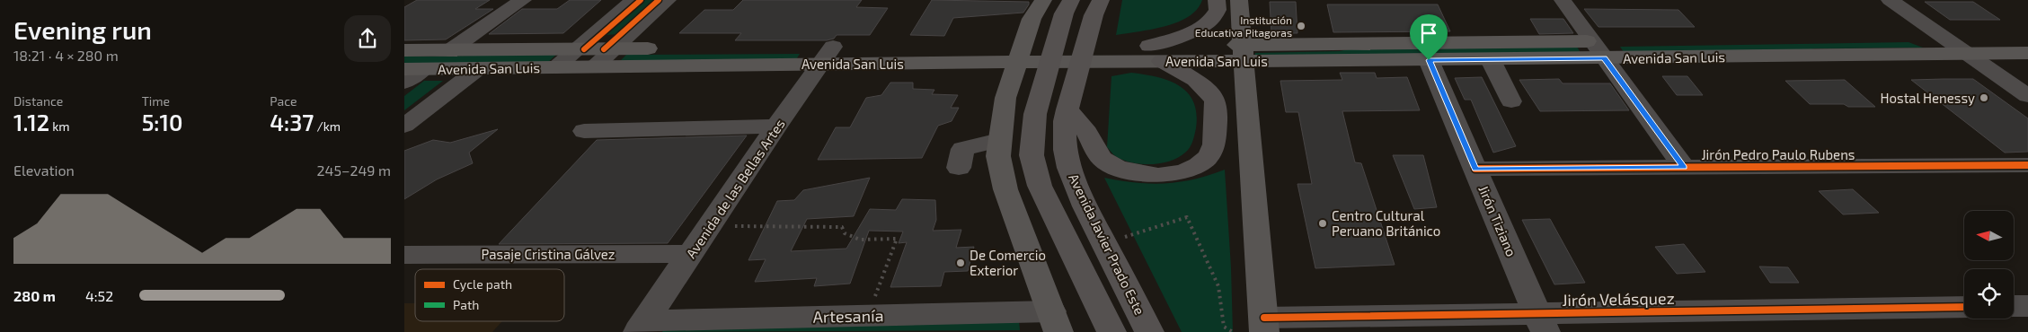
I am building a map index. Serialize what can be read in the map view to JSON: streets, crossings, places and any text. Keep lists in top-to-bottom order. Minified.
{"streets":{"highway":["Avenida Javier Prado Este"],"main road":["Avenida San Luis"],"street":["Jirón Pedro Paulo Rubens","Avenida de las Bellas Artes","Jirón Tiziano","Pasaje Cristina Gálvez","Jirón Velásquez","Artesanía"]},"crossings":[["Avenida San Luis","Avenida de las Bellas Artes"],["Avenida San Luis","Jirón Tiziano"],["Jirón Pedro Paulo Rubens","Jirón Tiziano"],["Avenida de las Bellas Artes","Pasaje Cristina Gálvez"],["Avenida de las Bellas Artes","Artesanía"],["Jirón Tiziano","Jirón Velásquez"]],"places":["Institución Educativa Pitagoras","Hostal Henessy","Centro Cultural Peruano Británico","De Comercio Exterior"],"legend":["Cycle path","Path"],"north":"left","page":{"heading":["Evening run","18:21 · 4 × 280 m"],"stats":[["Distance","1.12 km"],["Time","5:10"],["Pace","4:37 /km"]],"chart":["Elevation","245–249 m"],"list":[{"name":"280 m","note":"4:52"}]}}
